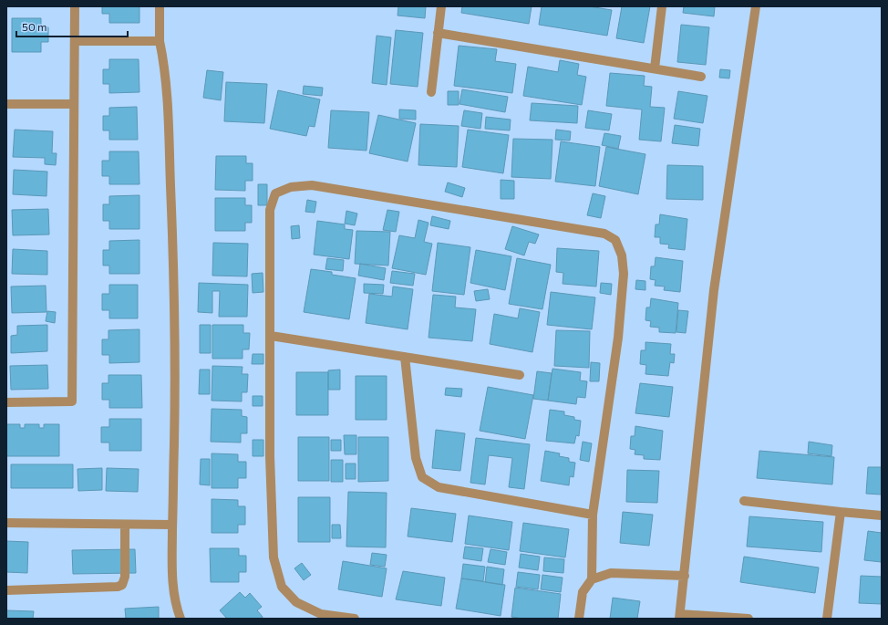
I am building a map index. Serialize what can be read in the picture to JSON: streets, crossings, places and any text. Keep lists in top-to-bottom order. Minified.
{"scale_bar":"50 m"}
